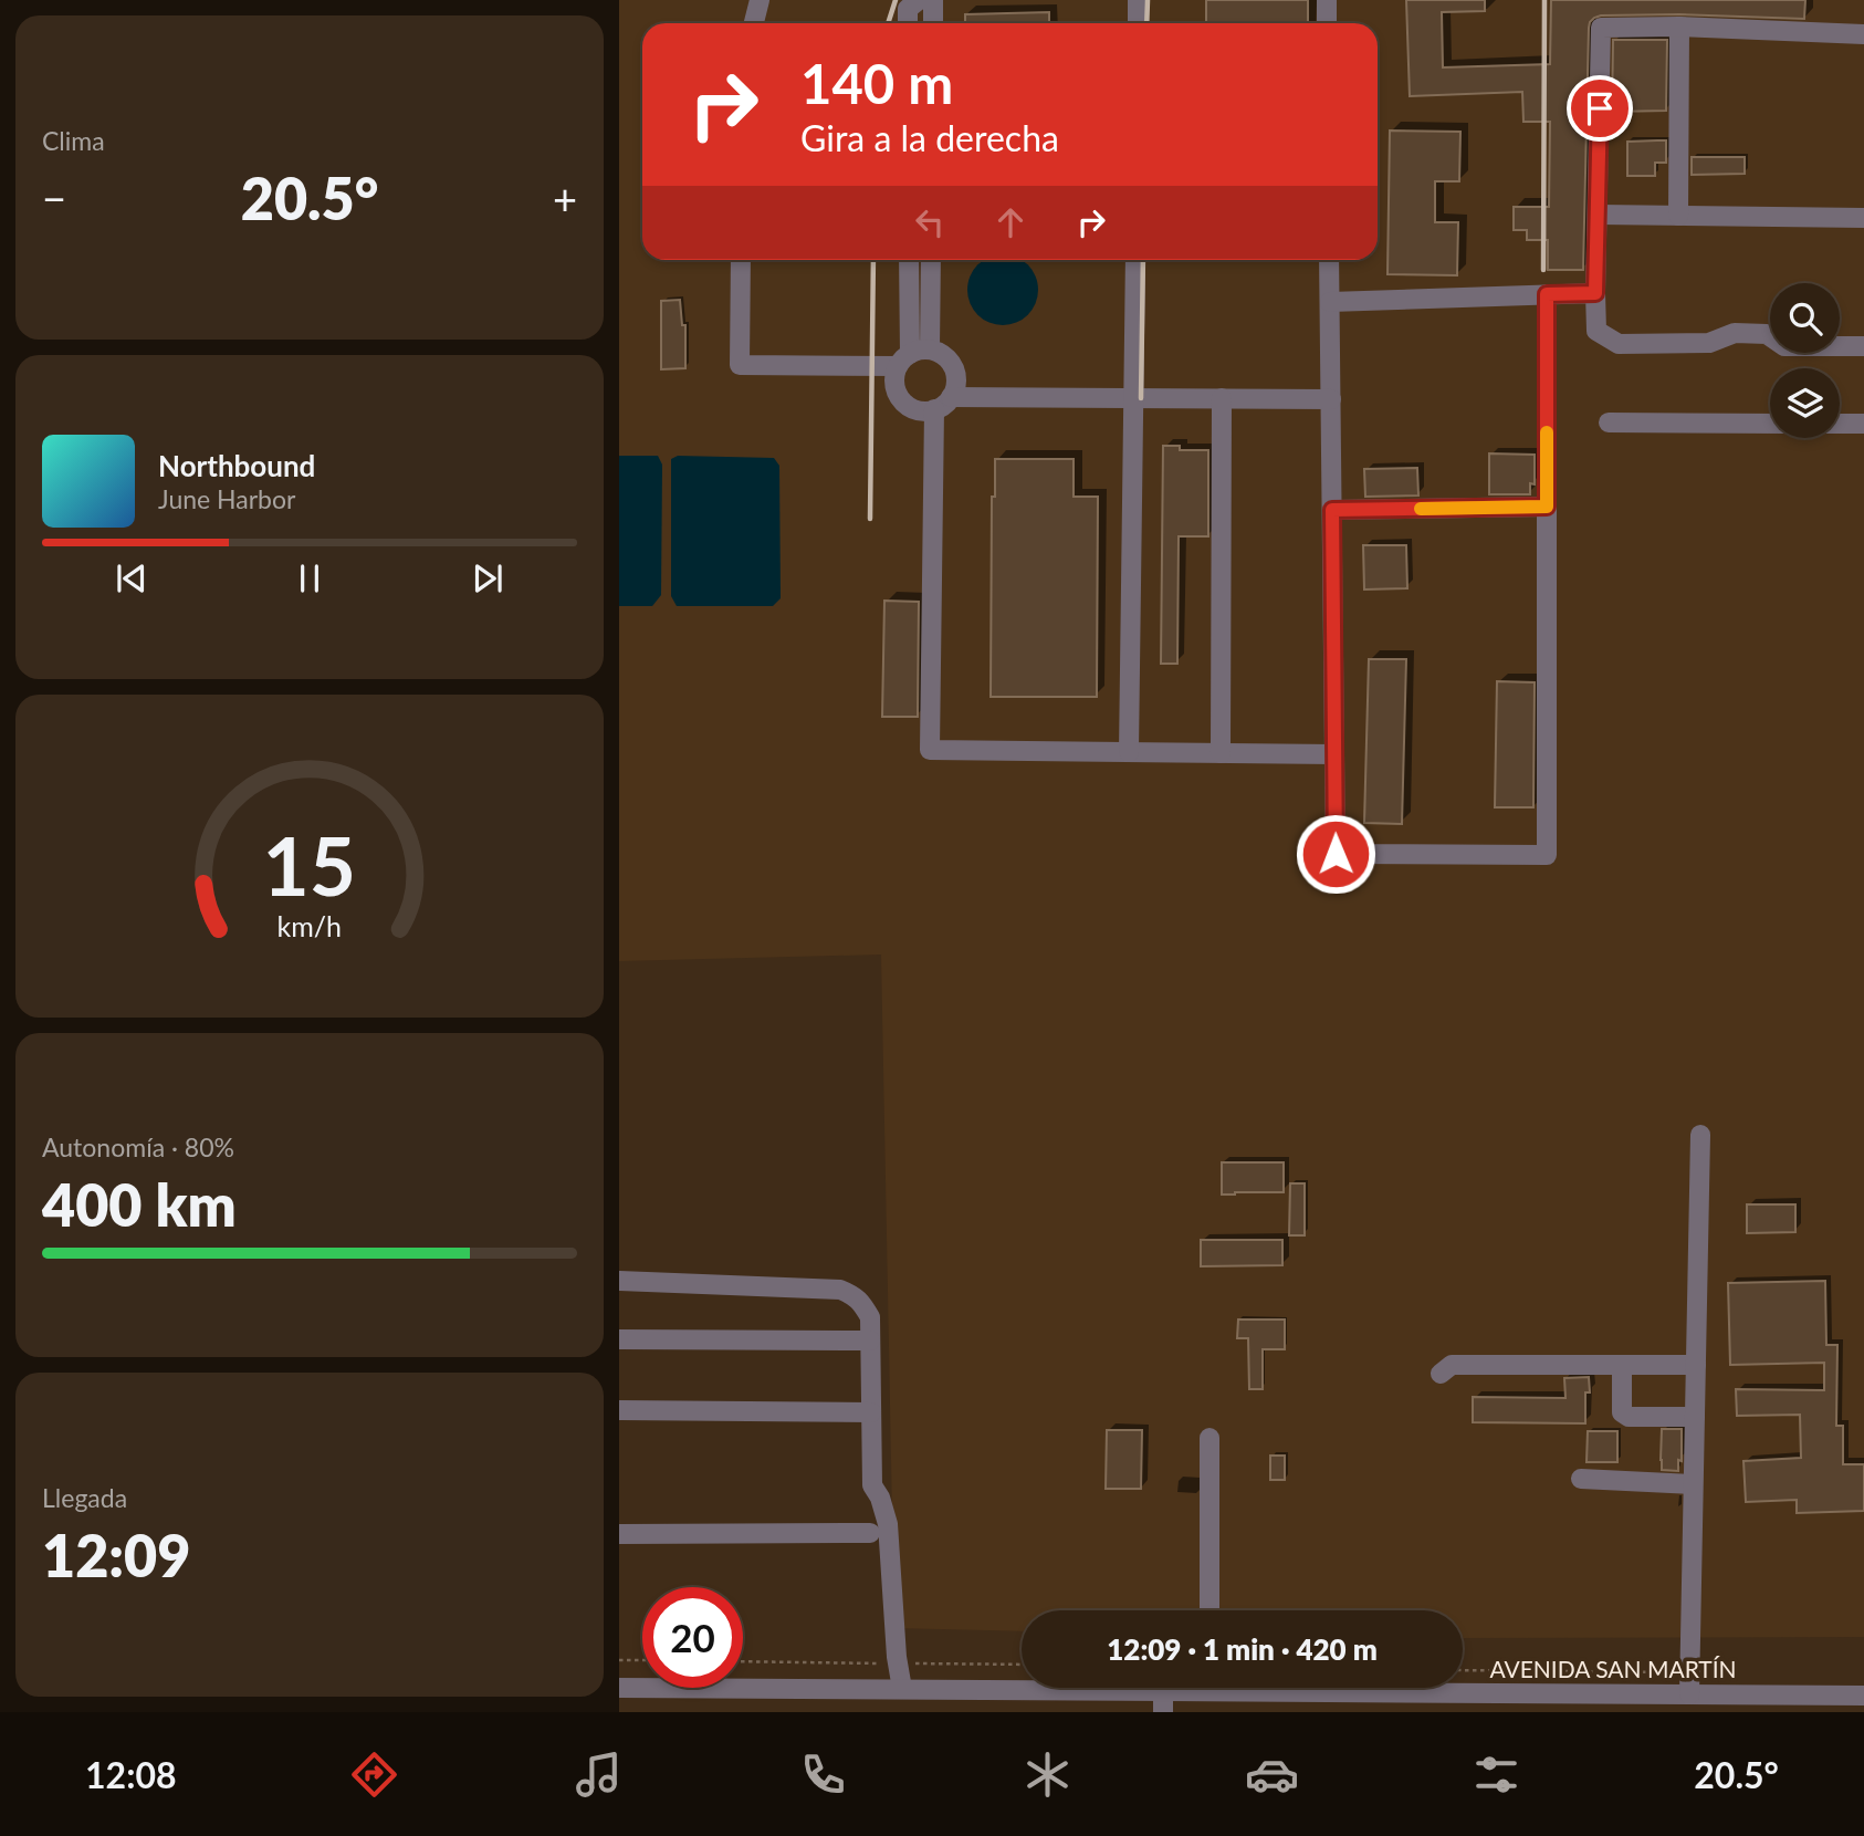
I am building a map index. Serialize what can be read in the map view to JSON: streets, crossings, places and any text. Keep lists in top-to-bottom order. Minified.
{"streets":{"street":["AVENIDA SAN MARTÍN"]},"page":{"tile":["Clima",["Autonomía · 80%","400 km"],["Llegada","12:09"]],"turn":["140 m","Gira a la derecha"],"heat":["−","20.5°","+"],"song":["Northbound","June Harbor"],"limit":"20","trip":"12:09 · 1 min · 420 m","tabs":["12:08","20.5°"],"gauge":["15","km/h"]}}
